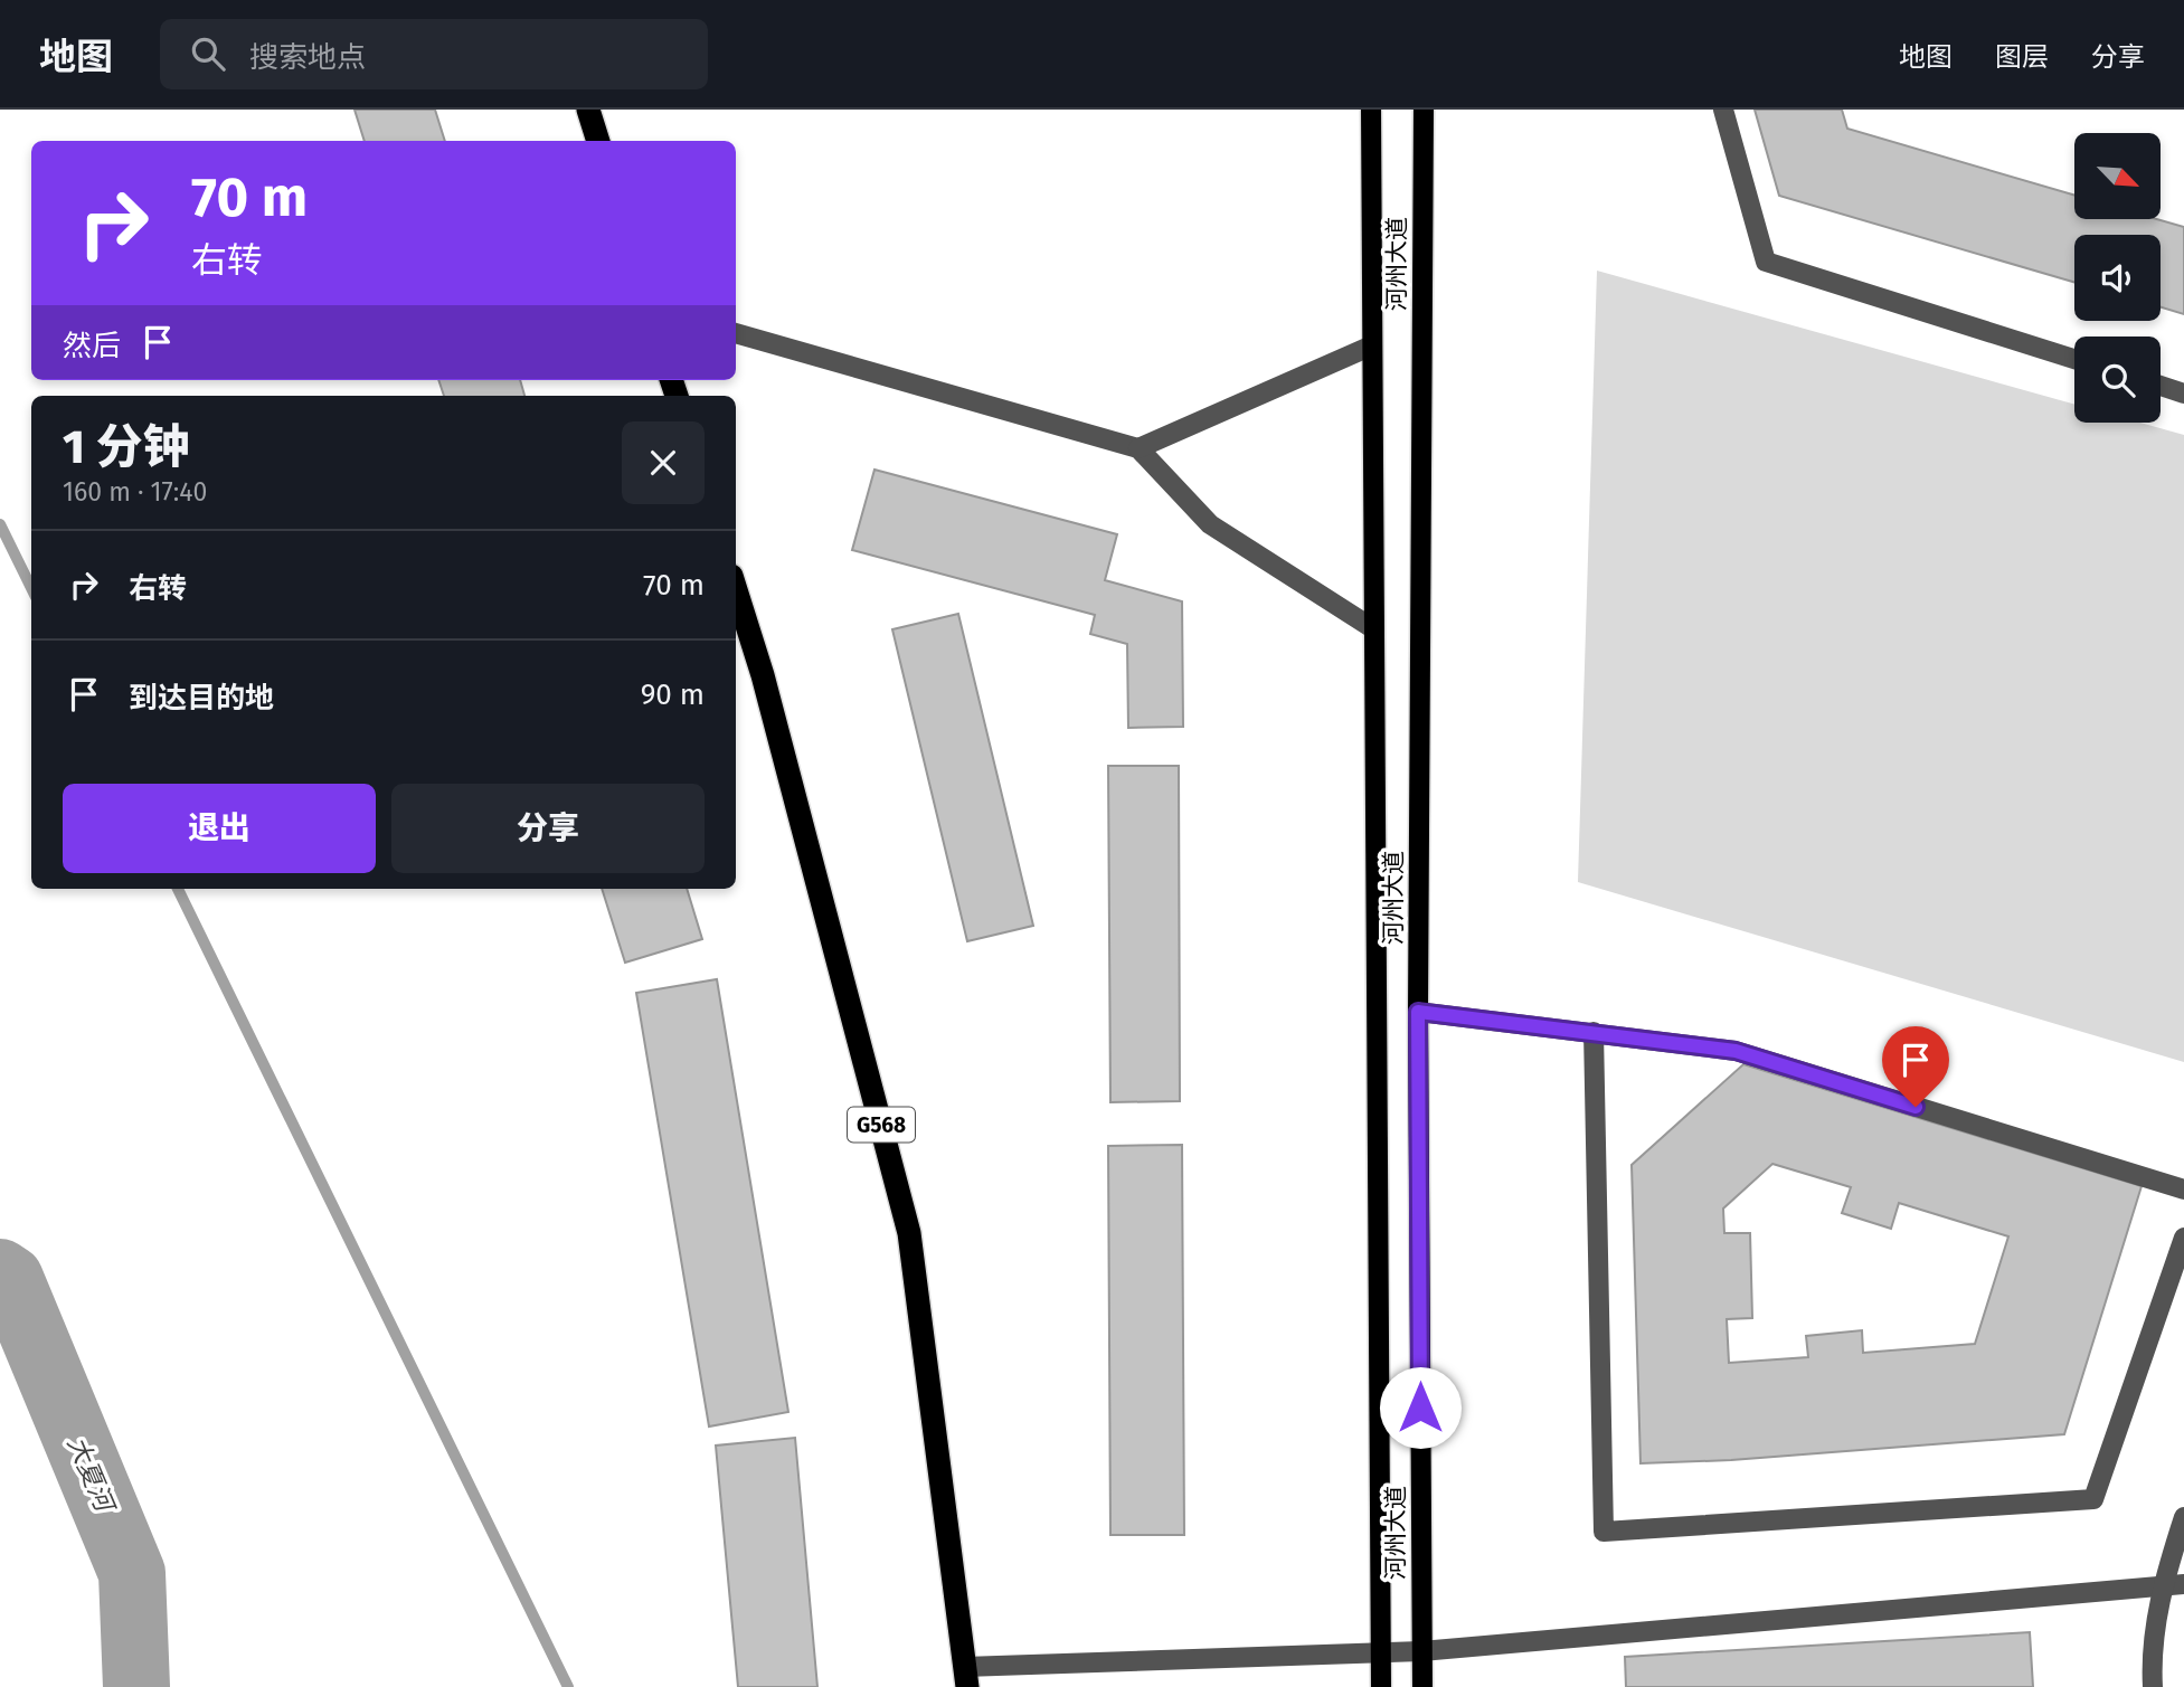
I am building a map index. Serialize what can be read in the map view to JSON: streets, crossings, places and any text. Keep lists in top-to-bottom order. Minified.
{"streets":{"highway":["G568"],"main road":["河州大道"]},"water":["大夏河"],"north":"bottom right","page":{"header":"地图","search":"搜索地点","nav":["地图","图层","分享"],"turn":["70 m","右转"],"then":"然后","heading":["1 分钟","160 m · 17:40"],"list":[{"name":"右转","value":"70 m"},{"name":"到达目的地","value":"90 m"}],"buttons":["退出","分享"]}}
